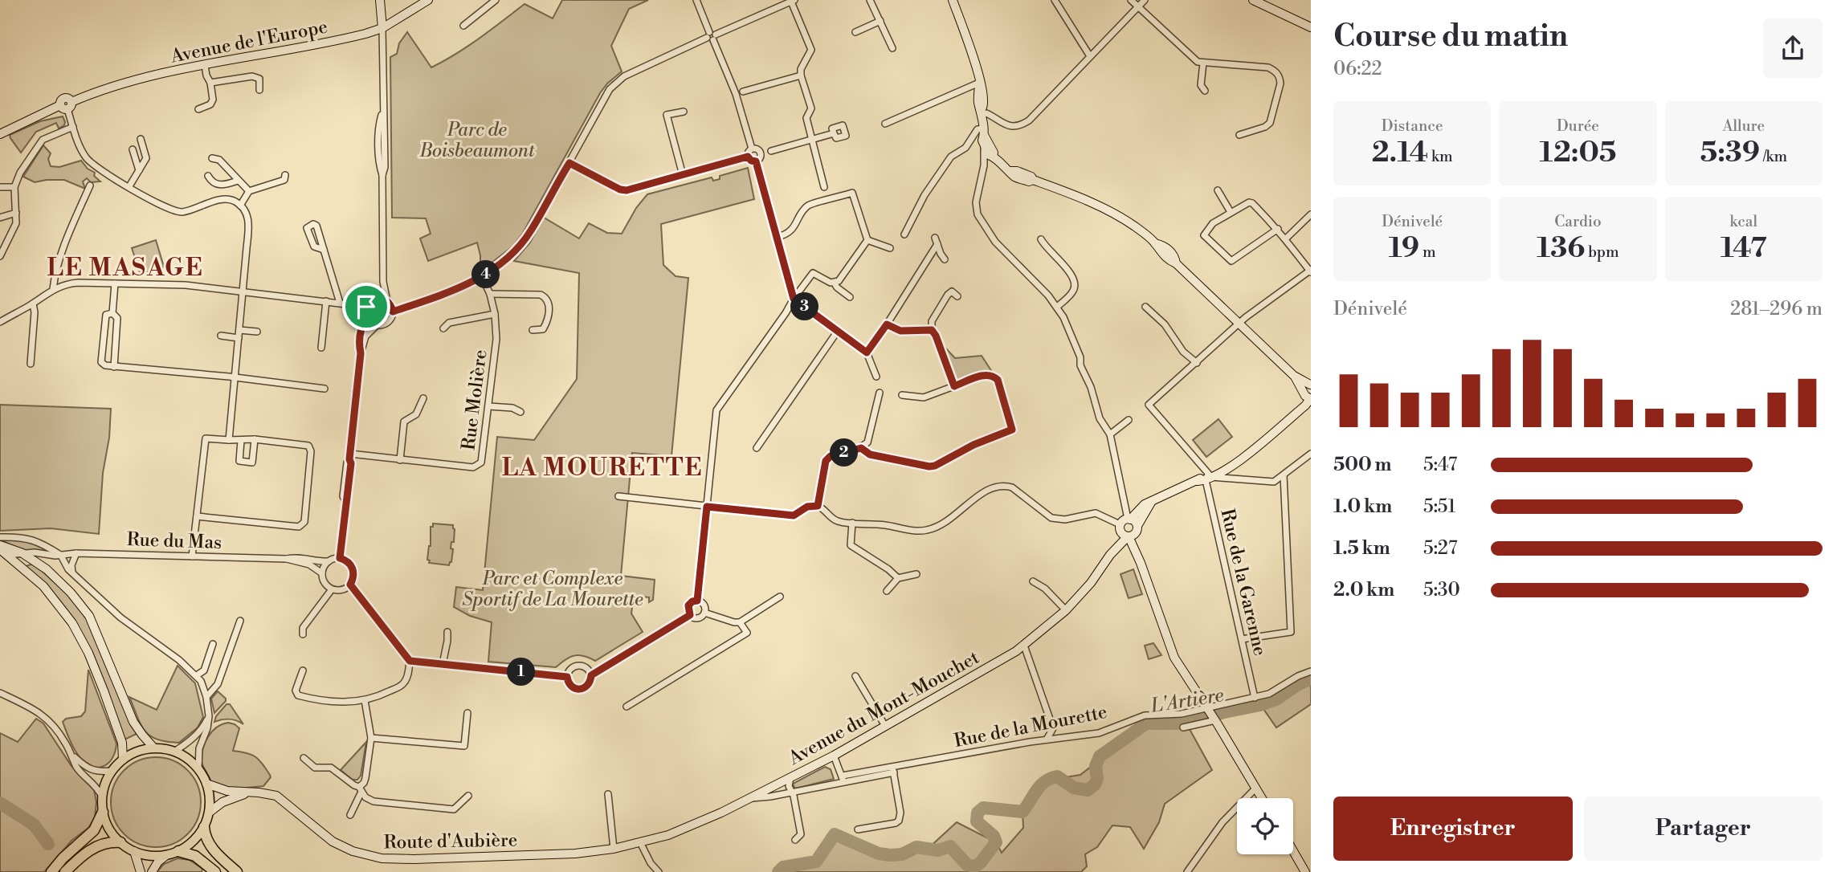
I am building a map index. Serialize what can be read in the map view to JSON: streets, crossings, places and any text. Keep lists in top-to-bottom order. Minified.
{"streets":{"main road":["Avenue de l'Europe","Avenue du Mont-Mouchet","Route d'Aubière"],"street":["Rue Molière","Rue du Mas","Rue de la Garenne","Rue de la Mourette"]},"crossings":[["Avenue du Mont-Mouchet","Rue de la Mourette"],["Avenue du Mont-Mouchet","Route d'Aubière"]],"districts":["LE MASAGE","LA MOURETTE"],"water":["L'Artière"],"parks":["Parc de Boisbeaumont","Parc et Complexe Sportif de La Mourette"],"page":{"heading":["Course du matin","06:22"],"stats":[["Distance","2.14 km"],["Durée","12:05"],["Allure","5:39 /km"],["Dénivelé","19 m"],["Cardio","136 bpm"],["kcal","147"]],"pins":["4","3","2","1"],"chart":["Dénivelé","281–296 m"],"list":[{"name":"500 m","note":"5:47"},{"name":"1.0 km","note":"5:51"},{"name":"1.5 km","note":"5:27"},{"name":"2.0 km","note":"5:30"}],"buttons":["Enregistrer","Partager"]}}
